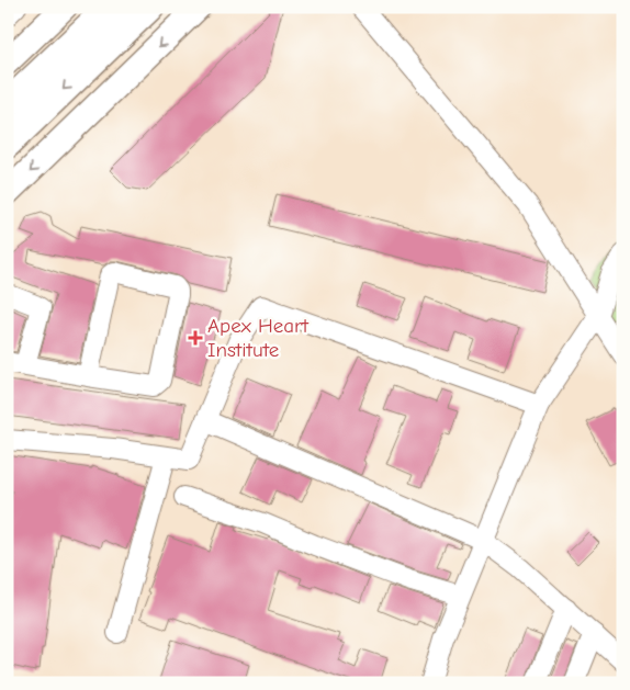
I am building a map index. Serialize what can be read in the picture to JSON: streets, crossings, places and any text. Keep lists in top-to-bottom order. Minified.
{"places":{"health":["Apex Heart Institute"]}}
